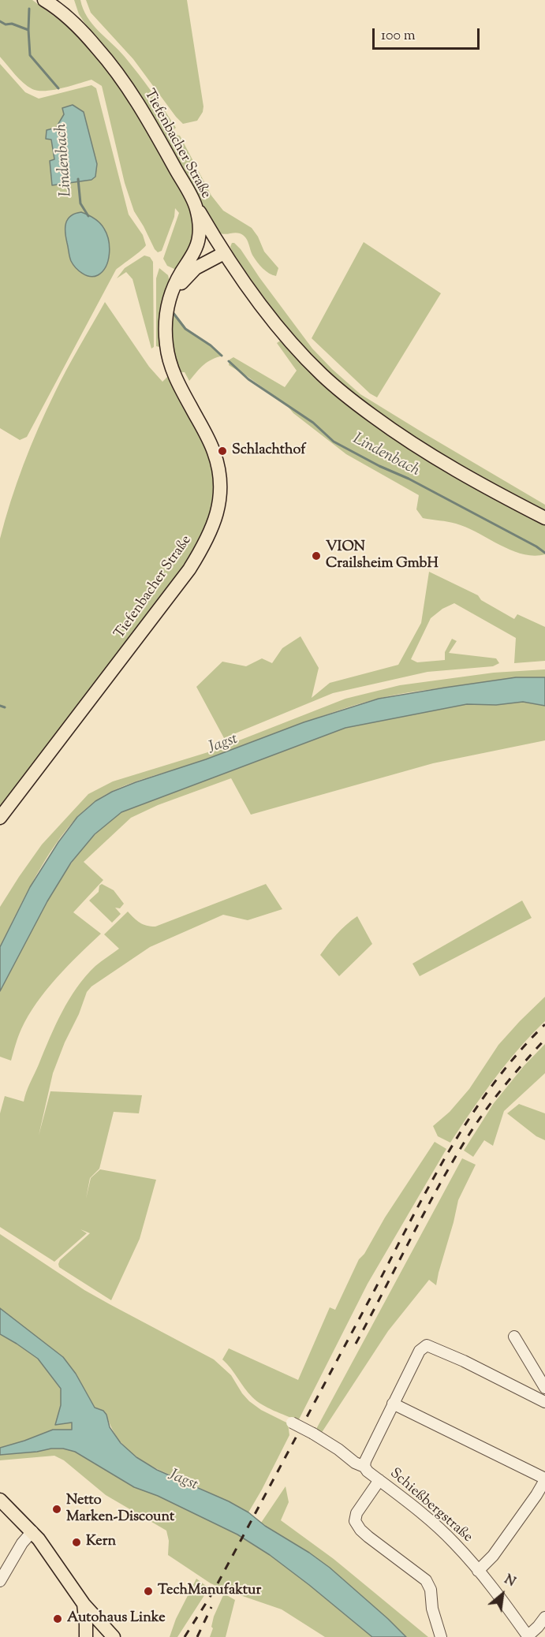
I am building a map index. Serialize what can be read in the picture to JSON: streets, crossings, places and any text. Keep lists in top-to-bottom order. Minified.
{"streets":{"main road":["Tiefenbacher Straße"],"street":["Schießbergstraße"]},"water":["Lindenbach","Jagst"],"places":["Schlachthof","VION Crailsheim GmbH","Netto Marken-Discount","Kern","TechManufaktur","Autohaus Linke"],"scale_bar":"100 m","north":"top right"}
